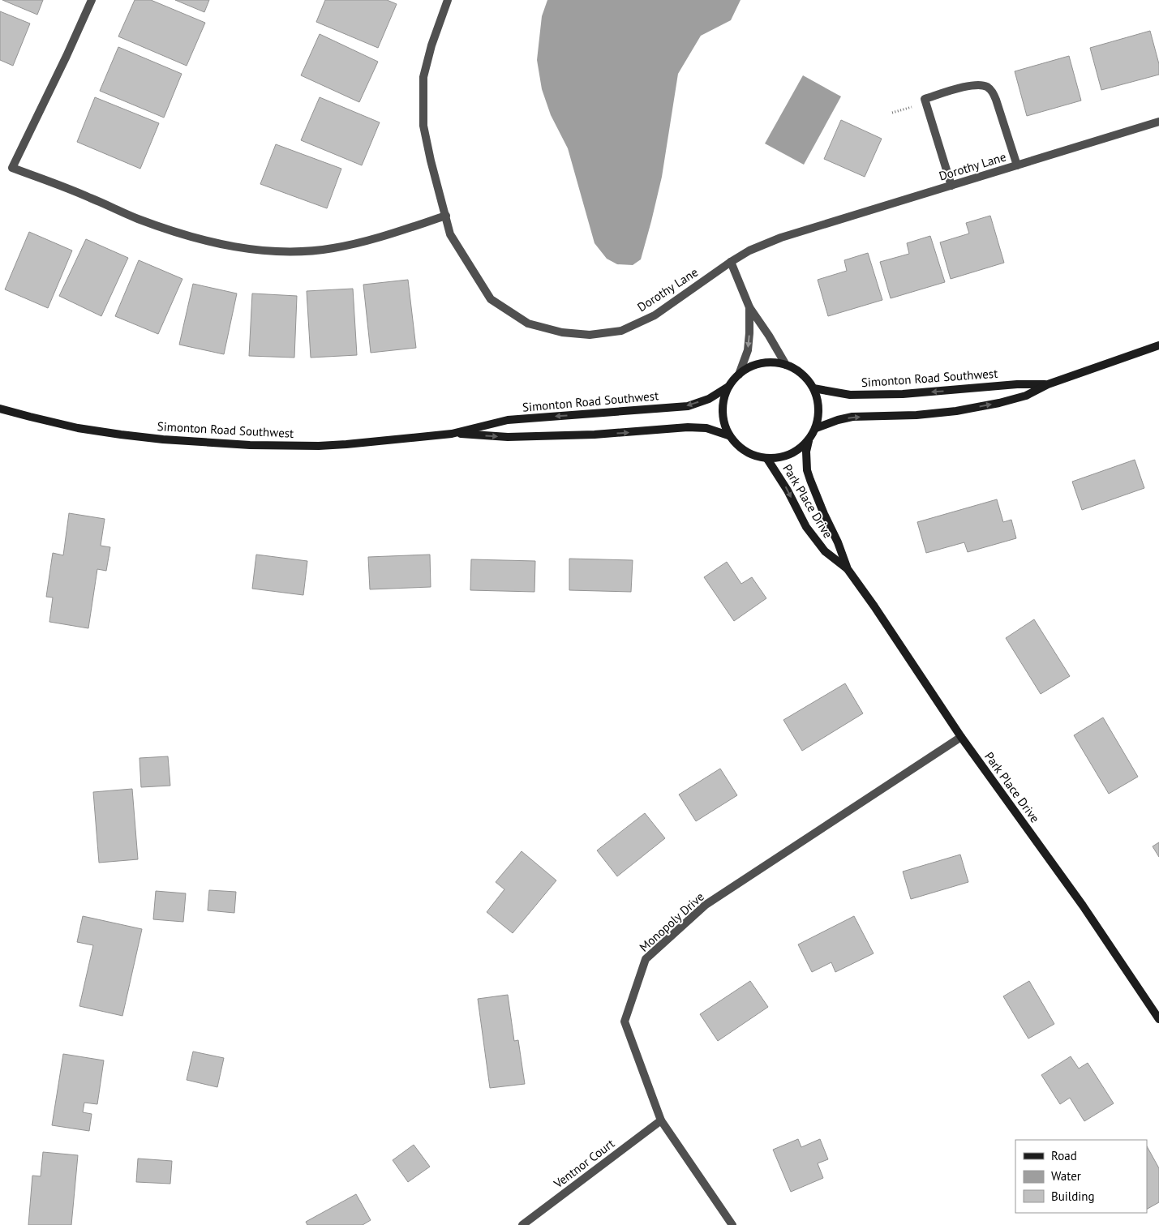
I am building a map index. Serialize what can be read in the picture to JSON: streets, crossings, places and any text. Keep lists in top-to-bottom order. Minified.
{"streets":{"street":["Dorothy Lane","Simonton Road Southwest","Park Place Drive","Monopoly Drive","Ventnor Court"]},"crossings":[["Simonton Road Southwest","Park Place Drive"],["Park Place Drive","Monopoly Drive"],["Monopoly Drive","Ventnor Court"]],"legend":["Road","Water","Building"]}
